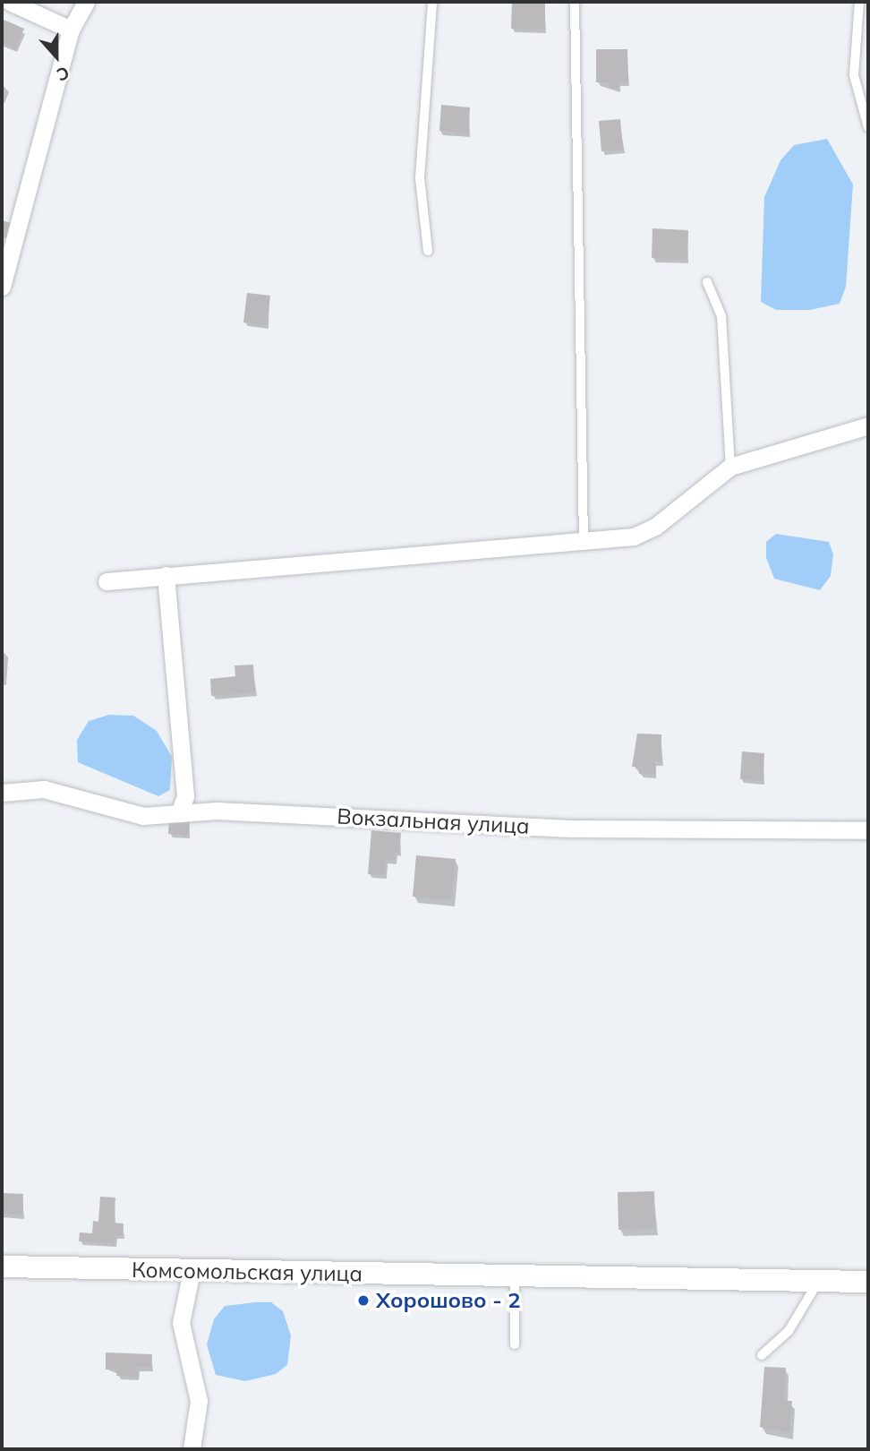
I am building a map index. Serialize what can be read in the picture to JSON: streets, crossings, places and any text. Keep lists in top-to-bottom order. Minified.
{"streets":{"street":["Вокзальная улица","Комсомольская улица"]},"places":["Хорошово - 2"],"north":"bottom"}
